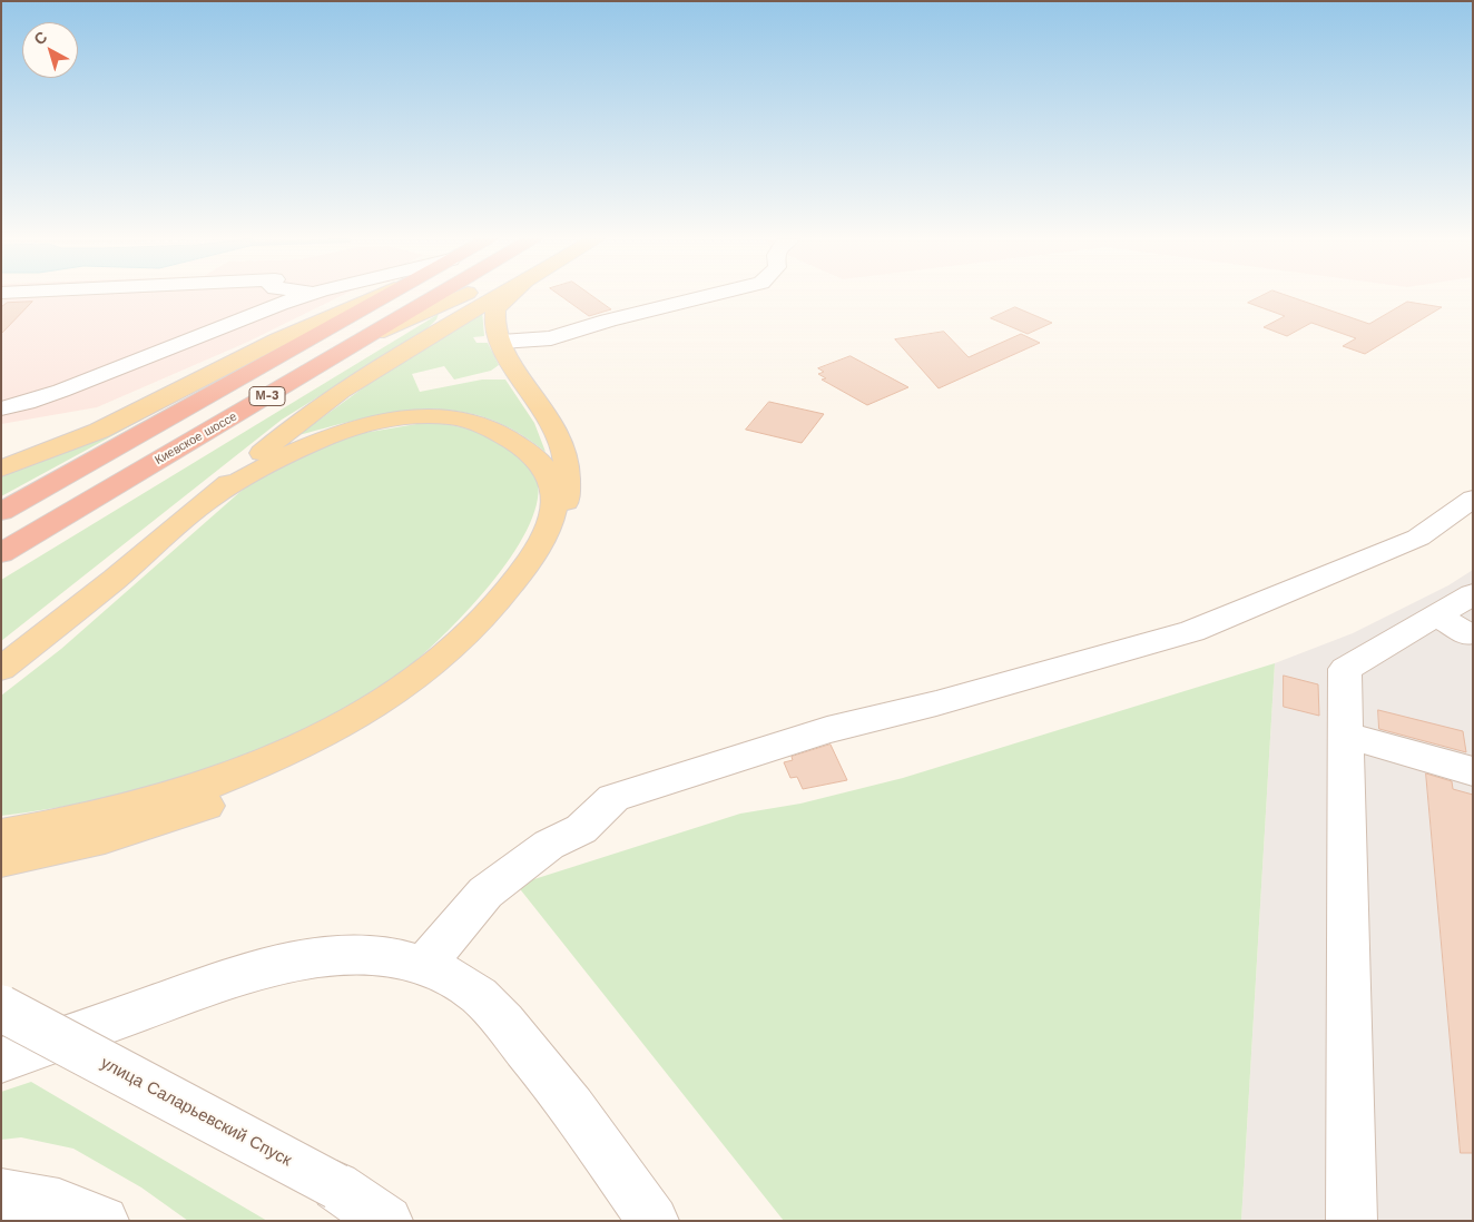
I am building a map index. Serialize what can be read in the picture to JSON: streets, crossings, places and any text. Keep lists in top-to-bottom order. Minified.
{"streets":{"highway":["М-3","Киевское шоссе"],"street":["улица Саларьевский Спуск"]},"north":"top left"}
